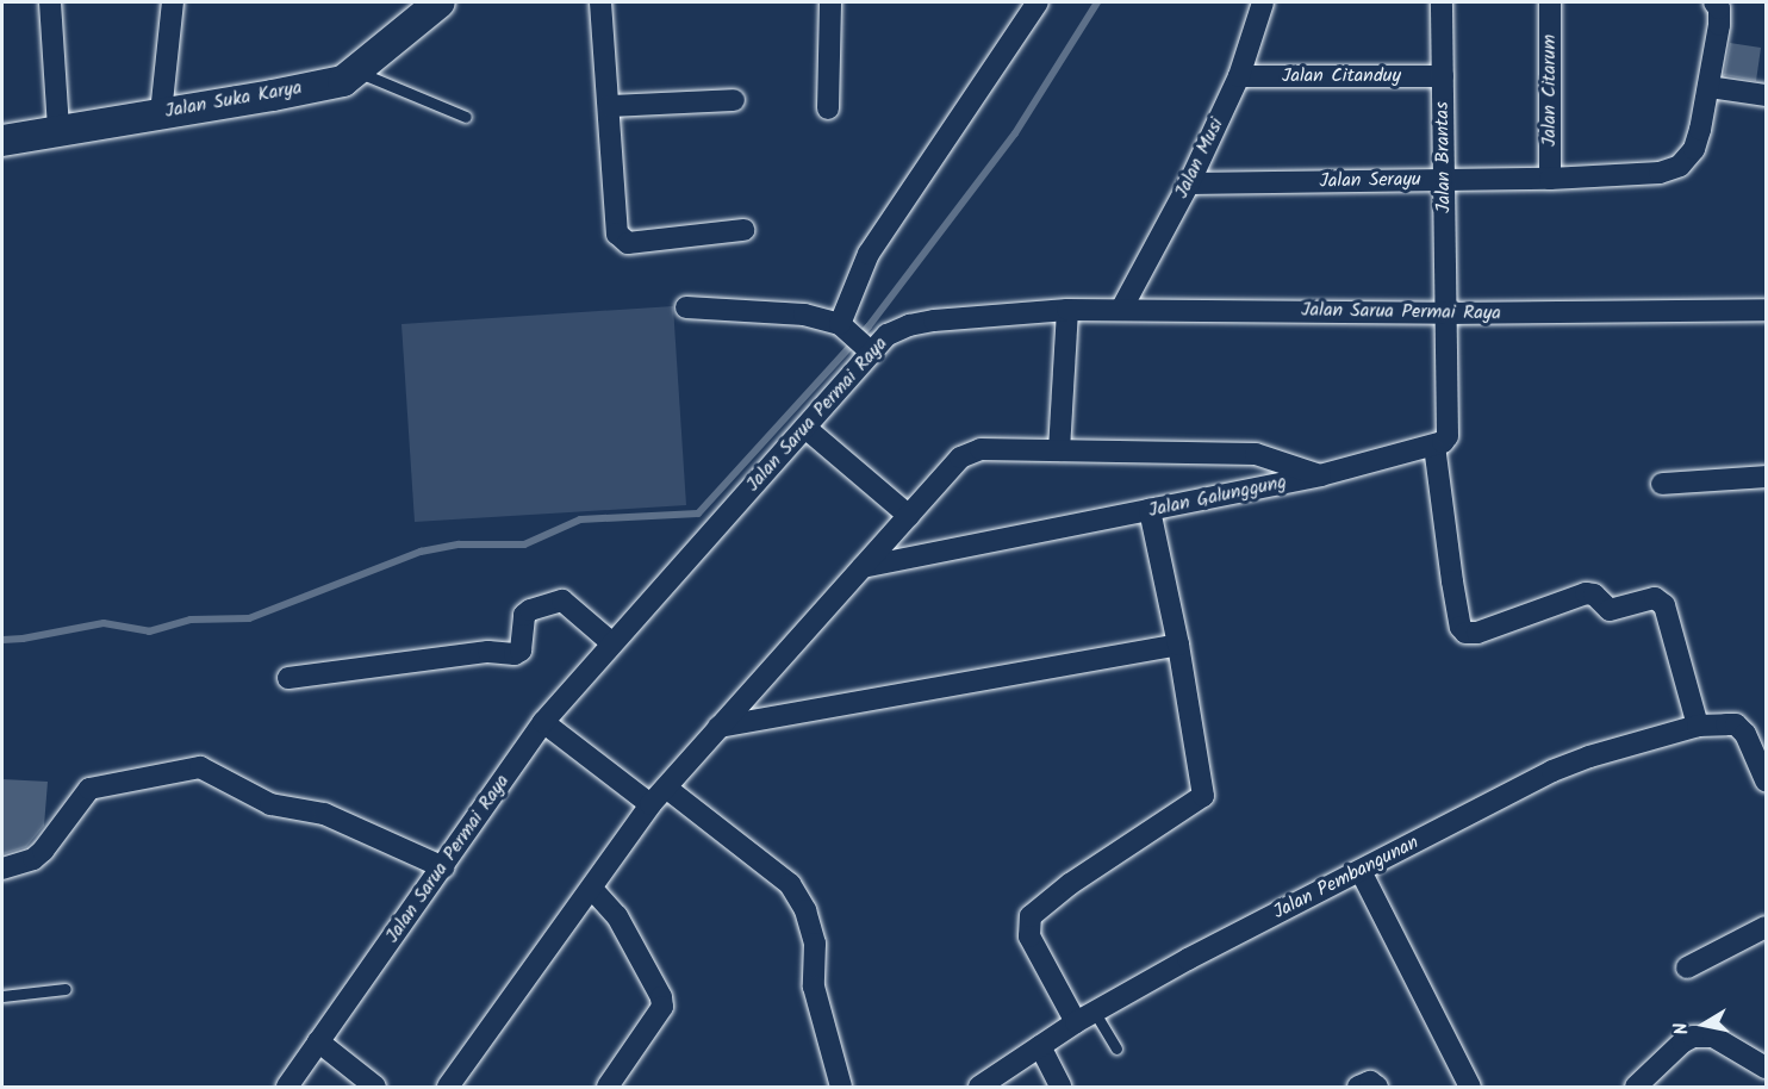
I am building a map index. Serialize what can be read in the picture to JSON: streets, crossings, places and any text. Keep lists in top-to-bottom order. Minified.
{"streets":{"street":["Jalan Citanduy","Jalan Citarum","Jalan Suka Karya","Jalan Brantas","Jalan Musi","Jalan Serayu","Jalan Sarua Permai Raya","Jalan Galunggung","Jalan Pembangunan"]},"crossings":[["Jalan Citanduy","Jalan Brantas"],["Jalan Citanduy","Jalan Musi"],["Jalan Citarum","Jalan Serayu"],["Jalan Brantas","Jalan Serayu"],["Jalan Brantas","Jalan Sarua Permai Raya"],["Jalan Musi","Jalan Serayu"],["Jalan Musi","Jalan Sarua Permai Raya"]],"north":"left"}
